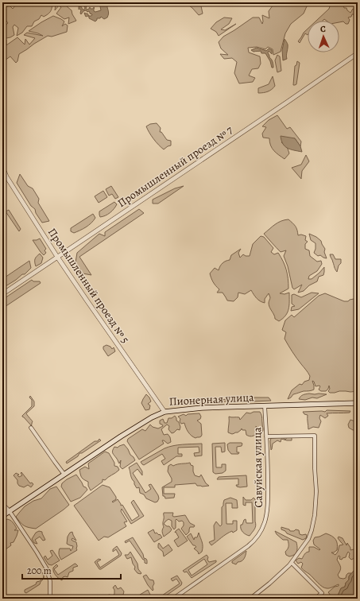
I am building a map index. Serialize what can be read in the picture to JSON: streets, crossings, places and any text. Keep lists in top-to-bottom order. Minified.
{"streets":{"main road":["Пионерная улица"],"street":["Промышленный проезд № 7","Промышленный проезд № 5","Савуйская улица"]},"crossings":[["Промышленный проезд № 7","Промышленный проезд № 5"],["Промышленный проезд № 5","Пионерная улица"],["Пионерная улица","Савуйская улица"]],"scale_bar":"200 m","north":"top"}
